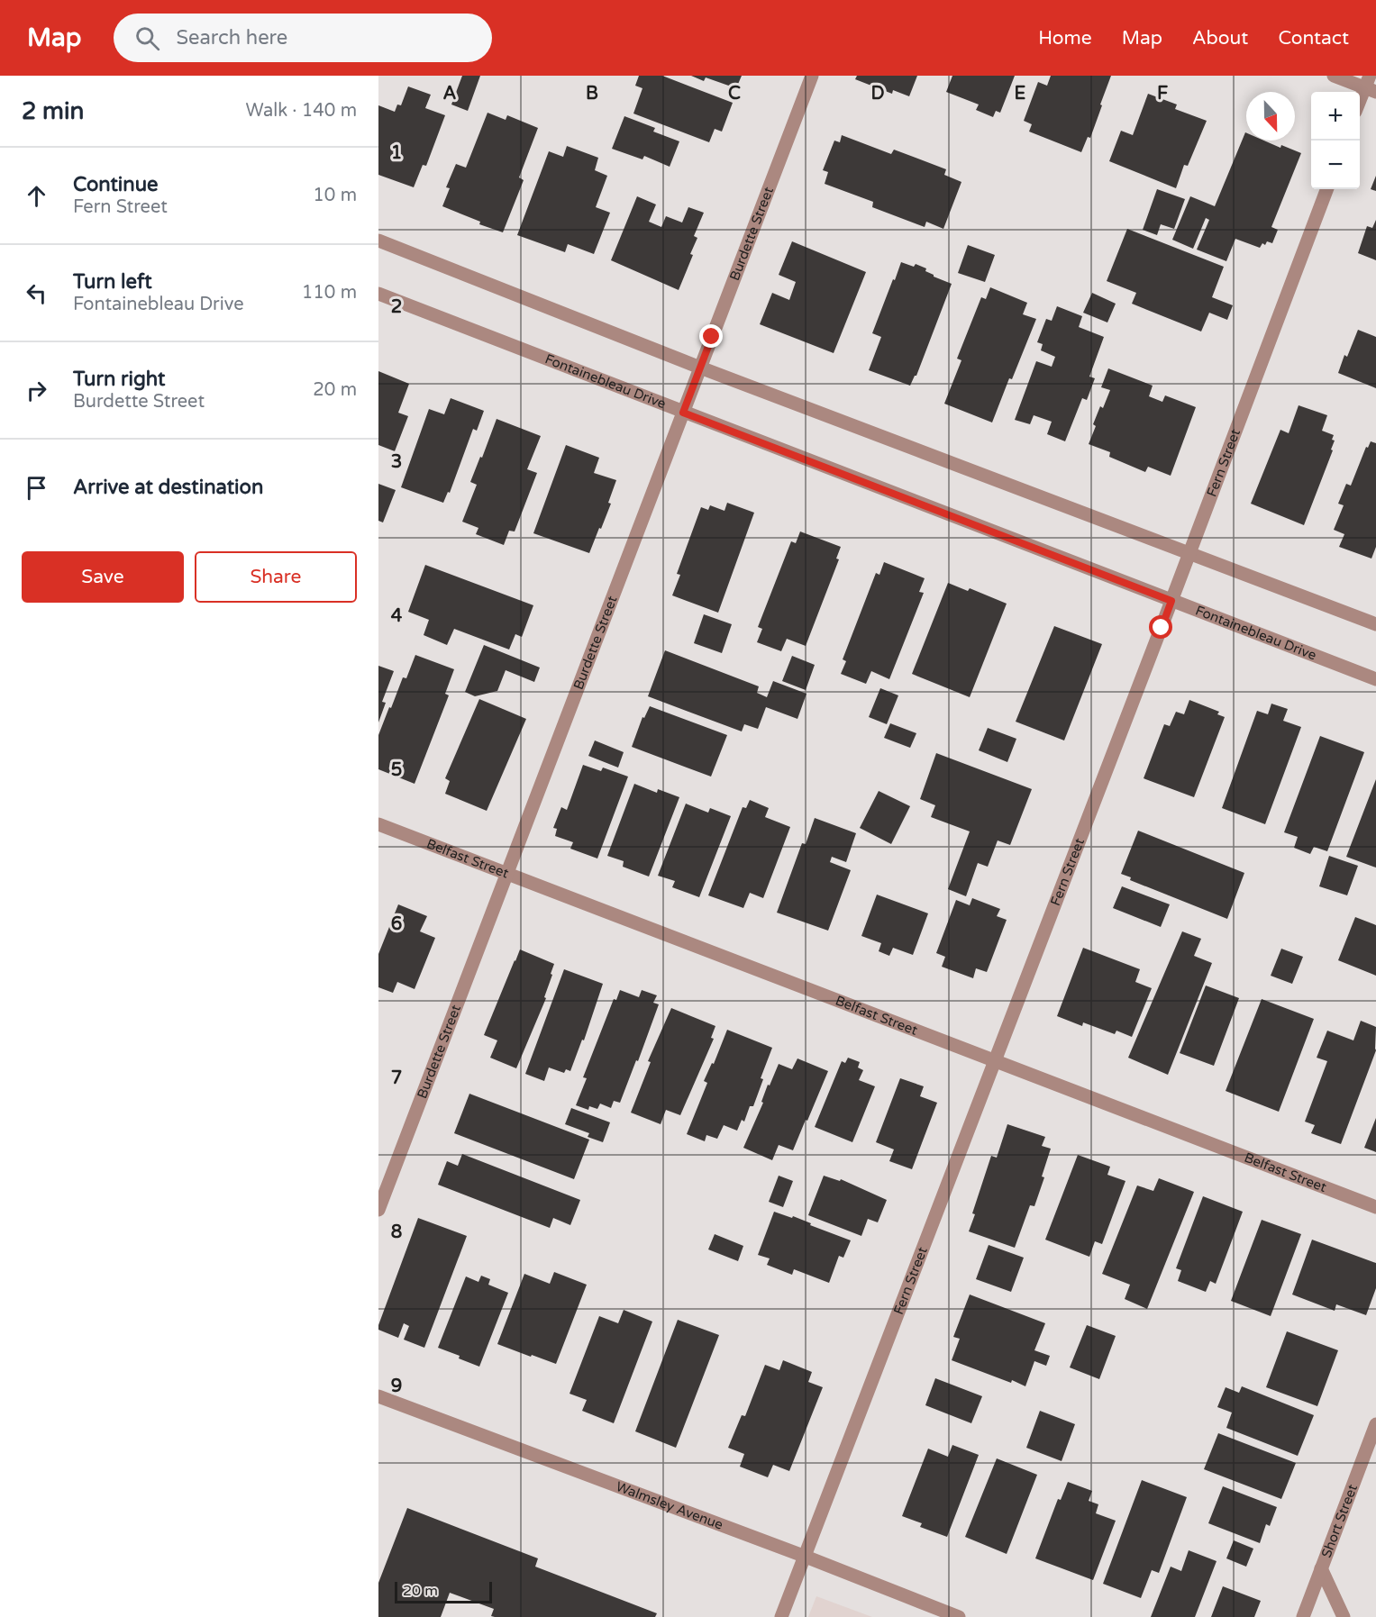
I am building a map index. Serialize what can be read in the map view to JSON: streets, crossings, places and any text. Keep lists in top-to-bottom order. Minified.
{"streets":{"street":["Burdette Street","Fontainebleau Drive","Fern Street","Belfast Street","Walmsley Avenue","Short Street"]},"crossings":[["Burdette Street","Fontainebleau Drive"],["Burdette Street","Belfast Street"],["Fontainebleau Drive","Fern Street"],["Fern Street","Belfast Street"],["Fern Street","Walmsley Avenue"]],"scale_bar":"20 m","north":"bottom","page":{"header":"Map","search":"Search here","nav":["Home","Map","About","Contact"],"heading":["2 min","Walk · 140 m"],"map_buttons":["+","−"],"list":[["Continue","Fern Street","10 m"],["Turn left","Fontainebleau Drive","110 m"],["Turn right","Burdette Street","20 m"],"Arrive at destination"],"buttons":["Save","Share"],"scale":"20 m"},"grid":{"columns":["A","B","C","D","E","F"],"rows":["1","2","3","4","5","6","7","8","9"]}}
